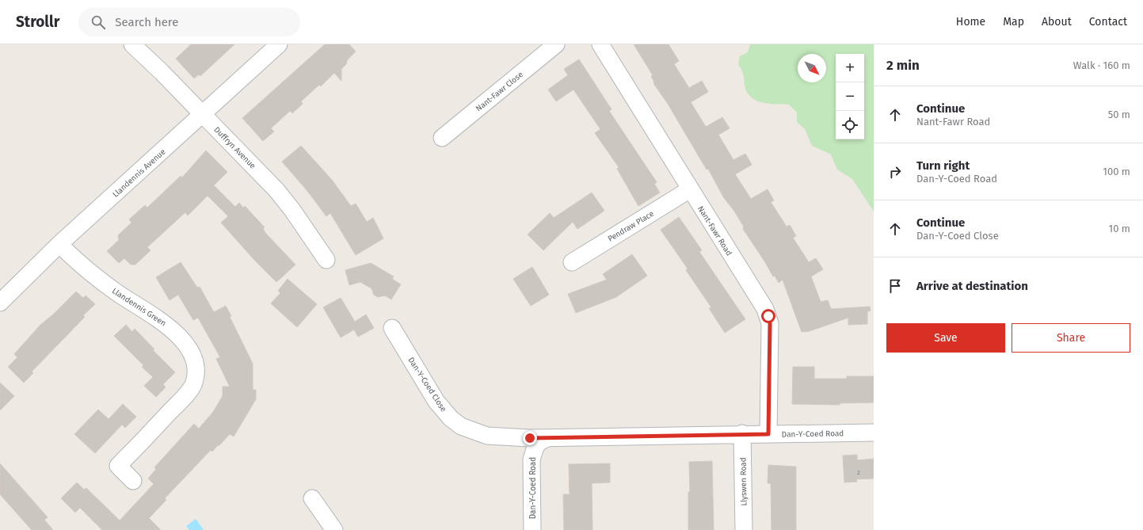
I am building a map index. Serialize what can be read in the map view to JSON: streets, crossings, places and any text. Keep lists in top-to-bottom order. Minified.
{"streets":{"street":["Nant-Fawr Close","Duffryn Avenue","Llandennis Avenue","Pendraw Place","Nant-Fawr Road","Llandennis Green","Dan-Y-Coed Close","Dan-Y-Coed Road","Llyswen Road"]},"crossings":[["Duffryn Avenue","Llandennis Avenue"],["Llandennis Avenue","Llandennis Green"],["Pendraw Place","Nant-Fawr Road"],["Nant-Fawr Road","Dan-Y-Coed Road"],["Dan-Y-Coed Close","Dan-Y-Coed Road"],["Dan-Y-Coed Road","Llyswen Road"]],"house_numbers":["2"],"north":"bottom right","page":{"header":"Strollr","search":"Search here","nav":["Home","Map","About","Contact"],"heading":["2 min","Walk · 160 m"],"map_buttons":["+","−"],"list":[["Continue","Nant-Fawr Road","50 m"],["Turn right","Dan-Y-Coed Road","100 m"],["Continue","Dan-Y-Coed Close","10 m"],"Arrive at destination"],"buttons":["Save","Share"]}}
